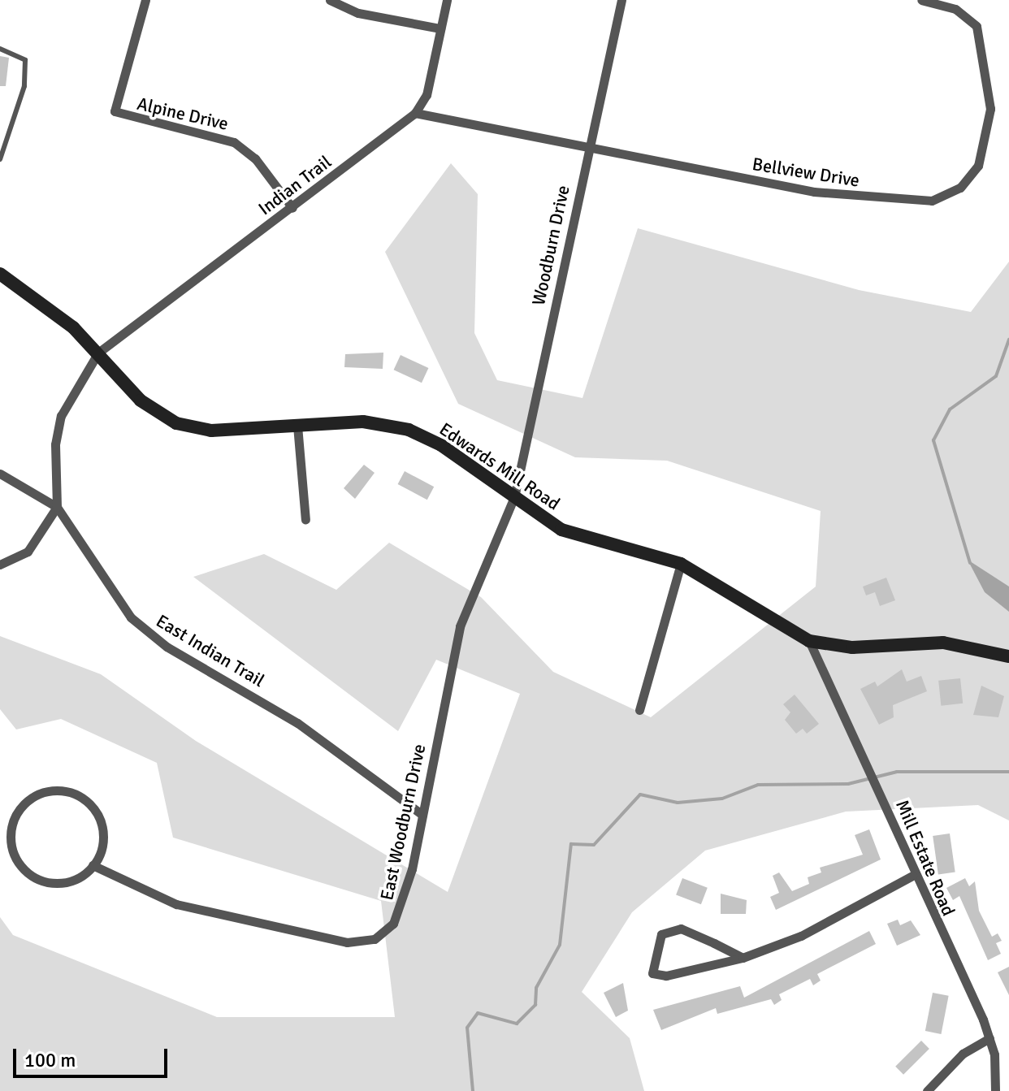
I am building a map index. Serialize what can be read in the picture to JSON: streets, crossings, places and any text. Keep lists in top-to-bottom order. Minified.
{"streets":{"street":["Alpine Drive","Bellview Drive","Indian Trail","Woodburn Drive","Edwards Mill Road","East Indian Trail","East Woodburn Drive","Mill Estate Road"]},"crossings":[["Alpine Drive","Indian Trail"],["Bellview Drive","Indian Trail"],["Bellview Drive","Woodburn Drive"],["Indian Trail","Edwards Mill Road"],["Woodburn Drive","Edwards Mill Road"],["Woodburn Drive","East Woodburn Drive"],["Edwards Mill Road","East Woodburn Drive"],["Edwards Mill Road","Mill Estate Road"],["East Indian Trail","East Woodburn Drive"]],"scale_bar":"100 m"}
